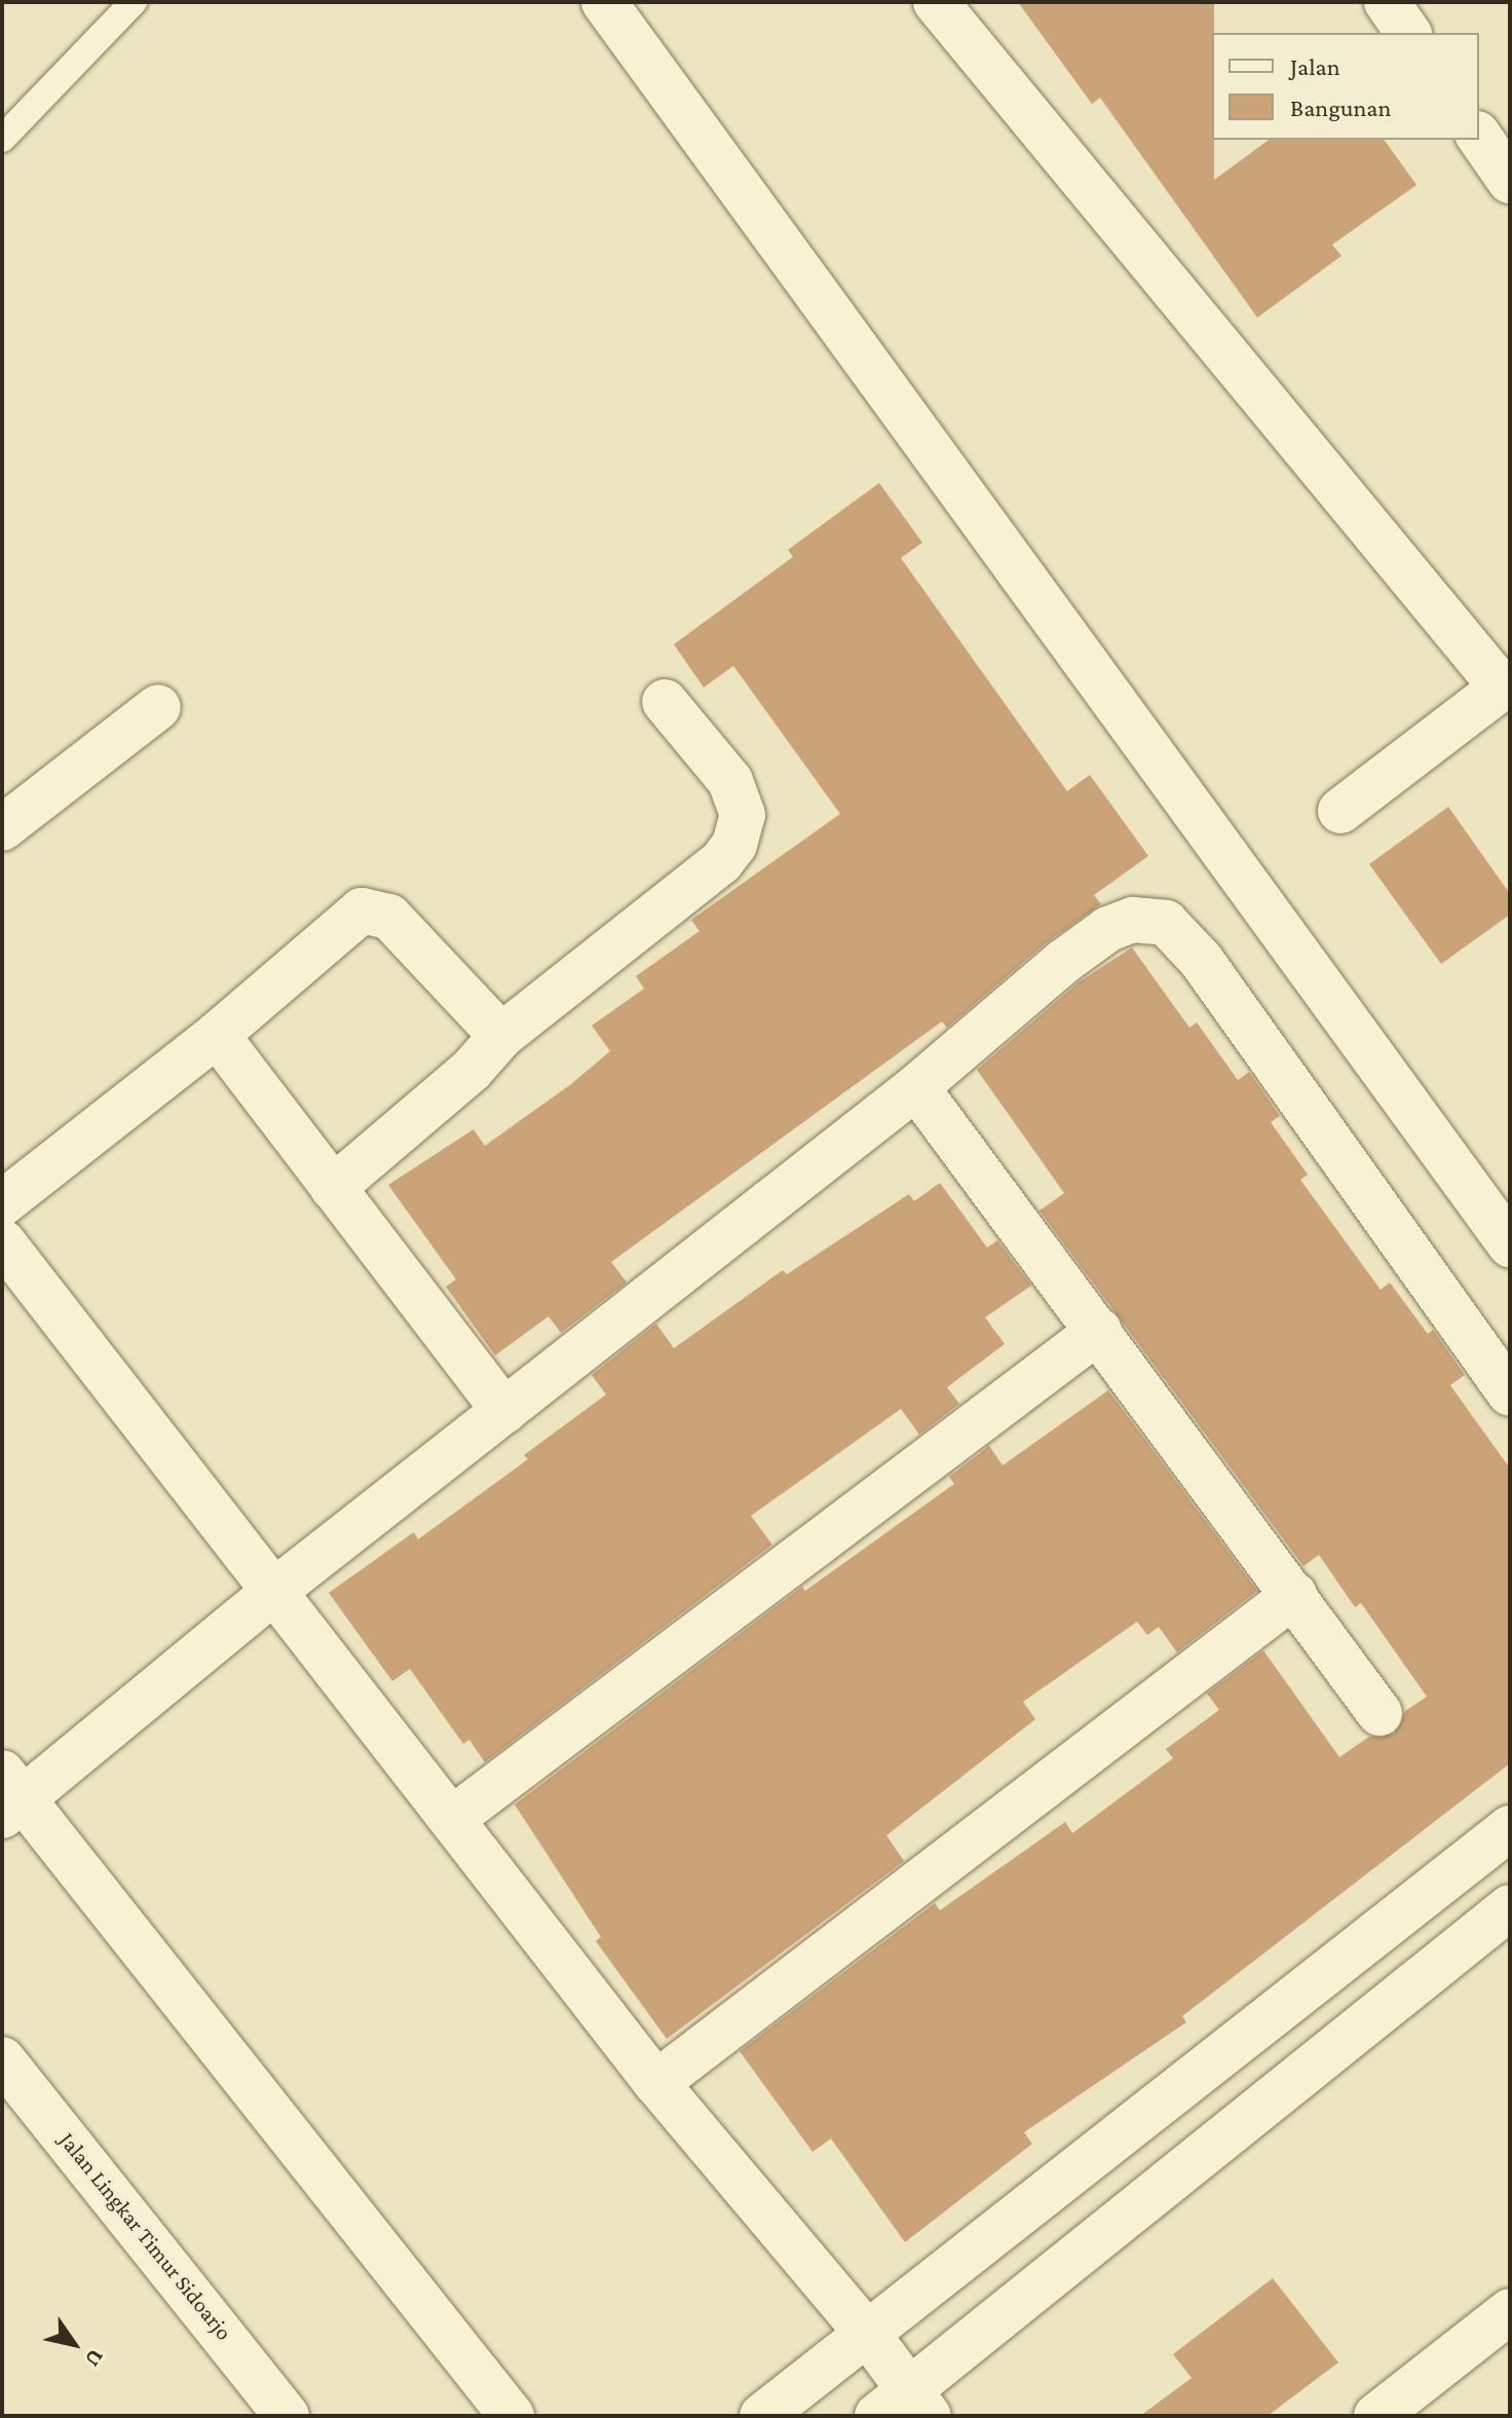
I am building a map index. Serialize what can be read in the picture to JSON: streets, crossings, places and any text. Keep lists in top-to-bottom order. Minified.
{"streets":{"street":["Jalan Lingkar Timur Sidoarjo"]},"legend":["Jalan","Bangunan"],"north":"bottom right"}
